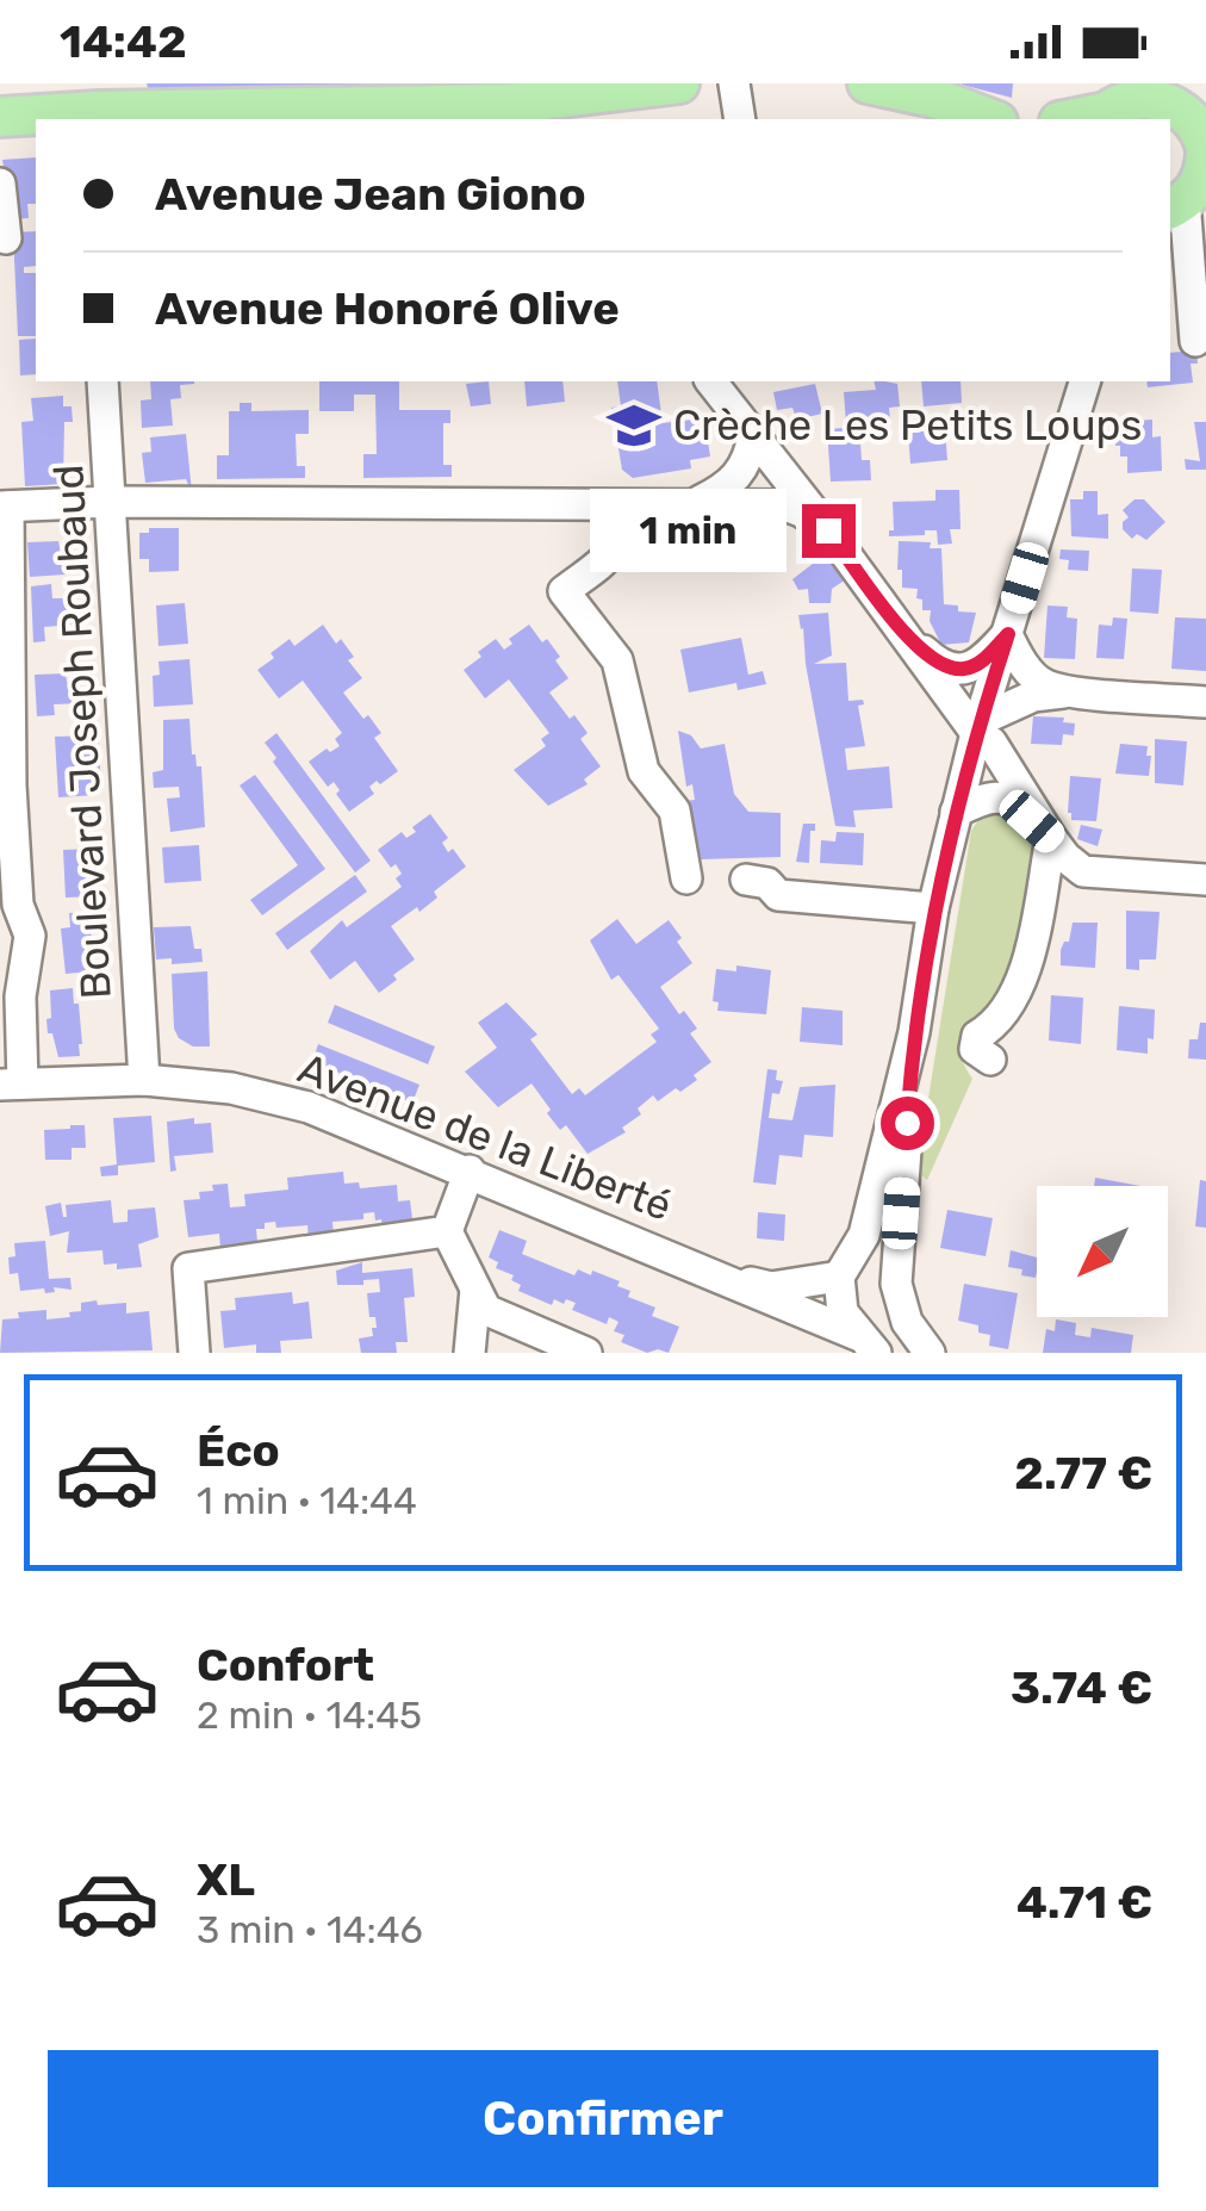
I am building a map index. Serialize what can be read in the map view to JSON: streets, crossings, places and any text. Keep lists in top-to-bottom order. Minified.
{"streets":{"street":["Boulevard Joseph Roubaud","Avenue de la Liberté"]},"crossings":[["Boulevard Joseph Roubaud","Avenue de la Liberté"]],"places":{"school or university":["Crèche Les Petits Loups"]},"north":"bottom left","page":{"status":"14:42","banner":["Avenue Jean Giono","Avenue Honoré Olive"],"bubble":"1 min","list":[{"name":"Éco","note":"1 min · 14:44","value":"2.77 €"},{"name":"Confort","note":"2 min · 14:45","value":"3.74 €"},{"name":"XL","note":"3 min · 14:46","value":"4.71 €"}],"buttons":"Confirmer"}}
